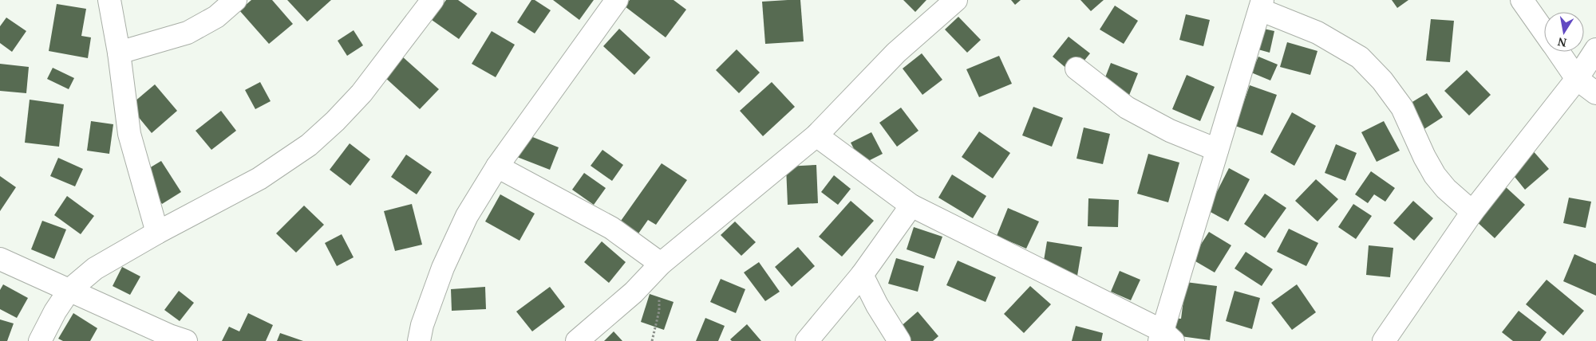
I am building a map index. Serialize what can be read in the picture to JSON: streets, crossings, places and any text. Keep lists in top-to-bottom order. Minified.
{"north":"bottom"}
